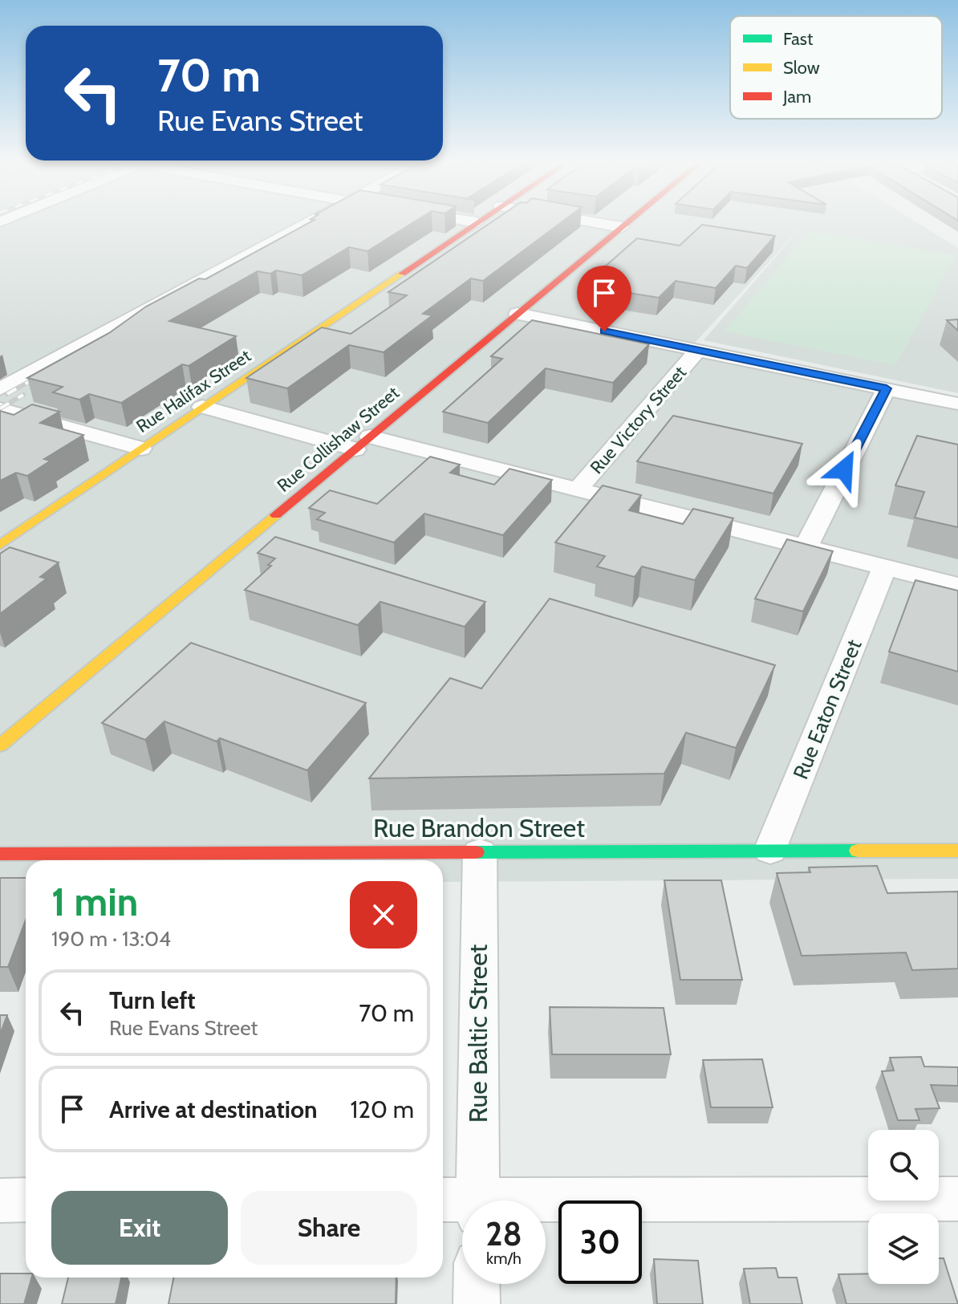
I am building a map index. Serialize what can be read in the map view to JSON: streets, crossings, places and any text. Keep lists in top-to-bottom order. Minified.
{"streets":{"street":["Rue Halifax Street","Rue Victory Street","Rue Collishaw Street","Rue Eaton Street","Rue Brandon Street","Rue Baltic Street"]},"crossings":[["Rue Eaton Street","Rue Brandon Street"],["Rue Brandon Street","Rue Baltic Street"]],"legend":["Fast","Slow","Jam"],"page":{"turn":["70 m","Rue Evans Street"],"heading":["1 min","190 m · 13:04"],"list":[{"name":"Turn left","note":"Rue Evans Street","value":"70 m"},{"name":"Arrive at destination","value":"120 m"}],"buttons":["Exit","Share"],"speed":"28 km/h","limit":"30"}}
